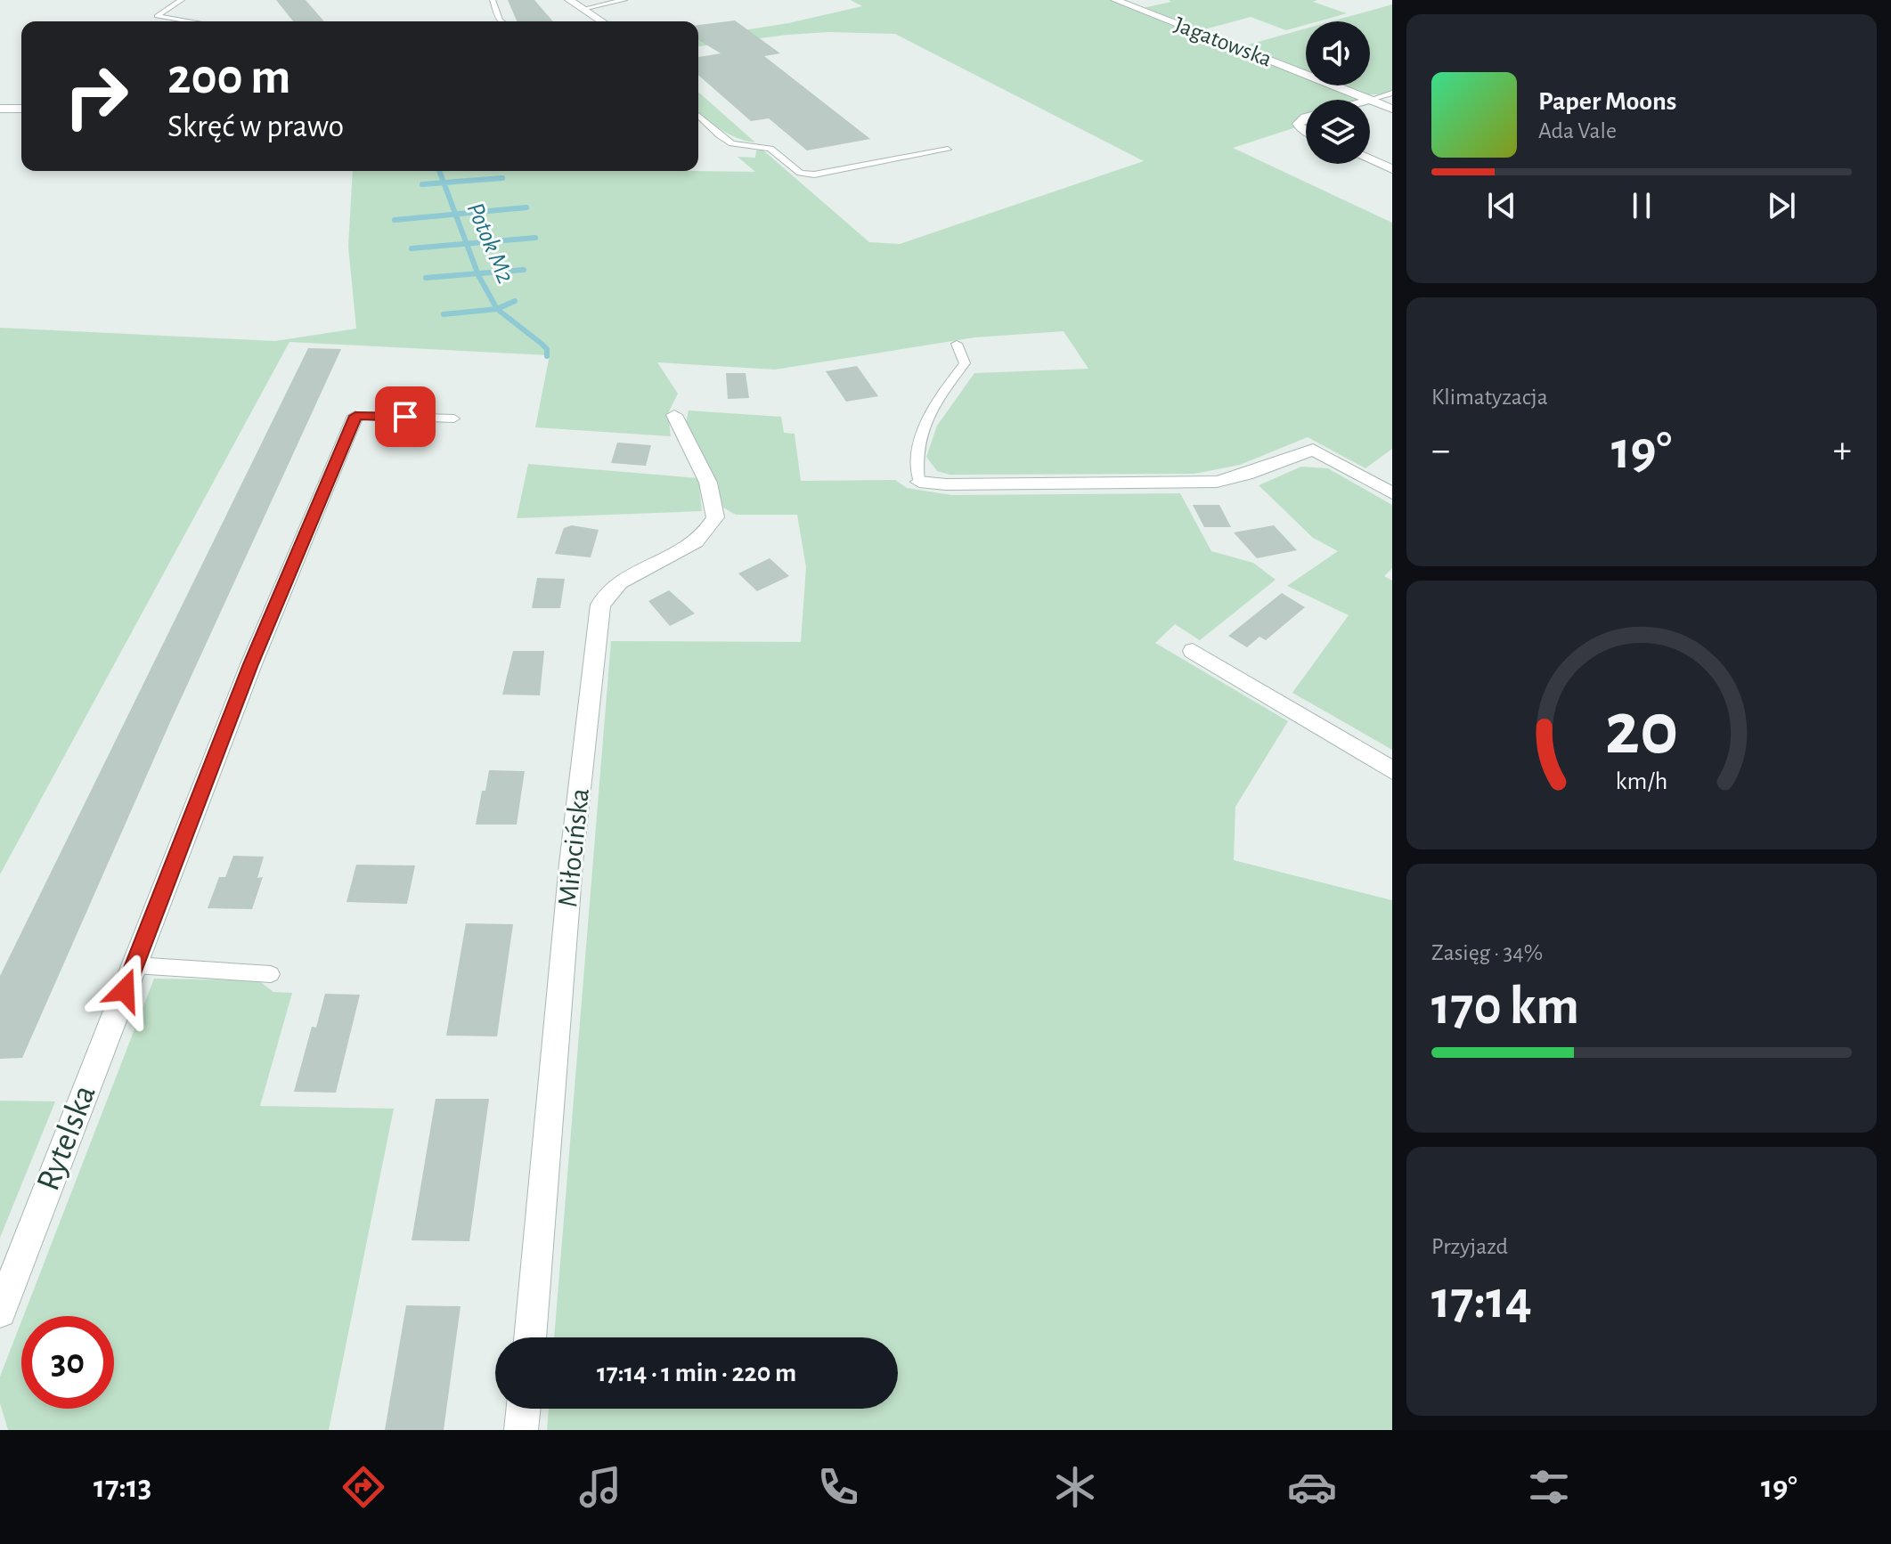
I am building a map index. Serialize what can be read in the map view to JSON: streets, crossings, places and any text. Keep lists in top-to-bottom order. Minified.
{"streets":{"street":["Jagatowska","Miłocińska","Rytelska"]},"water":["Potok M2"],"page":{"turn":["200 m","Skręć w prawo"],"song":["Paper Moons","Ada Vale"],"tile":["Klimatyzacja",["Zasięg · 34%","170 km"],["Przyjazd","17:14"]],"heat":["−","19°","+"],"limit":"30","trip":"17:14 · 1 min · 220 m","tabs":["17:13","19°"],"gauge":["20","km/h"]}}
